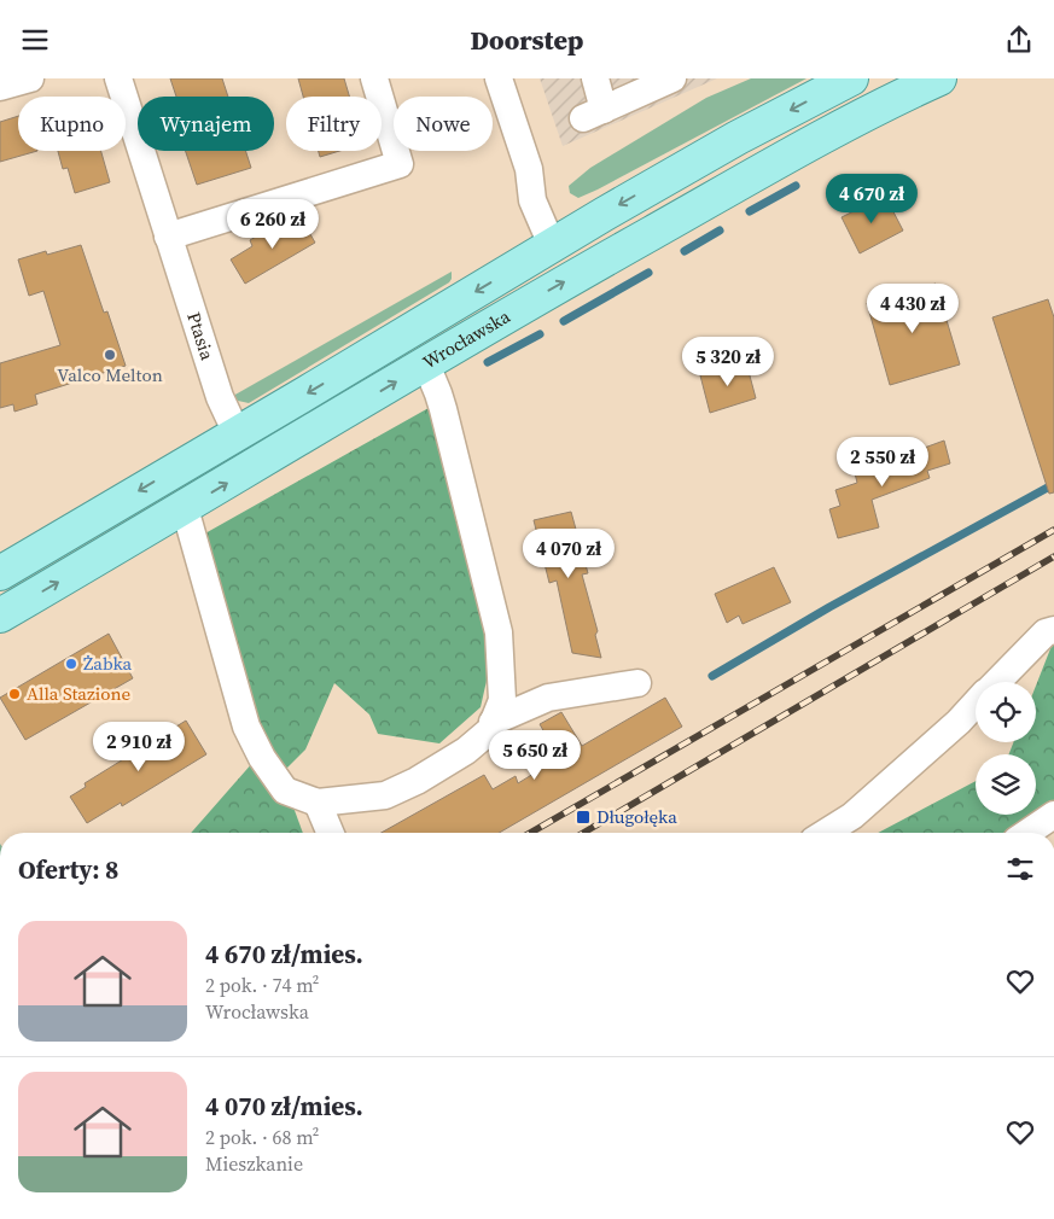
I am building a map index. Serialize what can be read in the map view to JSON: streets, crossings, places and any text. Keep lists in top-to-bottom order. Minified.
{"streets":{"main road":["Wrocławska"],"street":["Ptasia"]},"crossings":[["Ptasia","Wrocławska"]],"places":{"other":["Valco Melton","Żabka","Alla Stazione"],"transit":["Długołęka"]},"page":{"header":"Doorstep","chip":["Kupno","Wynajem","Filtry","Nowe"],"price":["4 670 zł","6 260 zł","4 430 zł","5 320 zł","2 550 zł","4 070 zł","2 910 zł","5 650 zł"],"heading":"Oferty: 8","list":[{"name":"4 670 zł/mies.","note":"2 pok. · 74 m² · Wrocławska"},{"name":"4 070 zł/mies.","note":"2 pok. · 68 m² · Mieszkanie"}]}}
